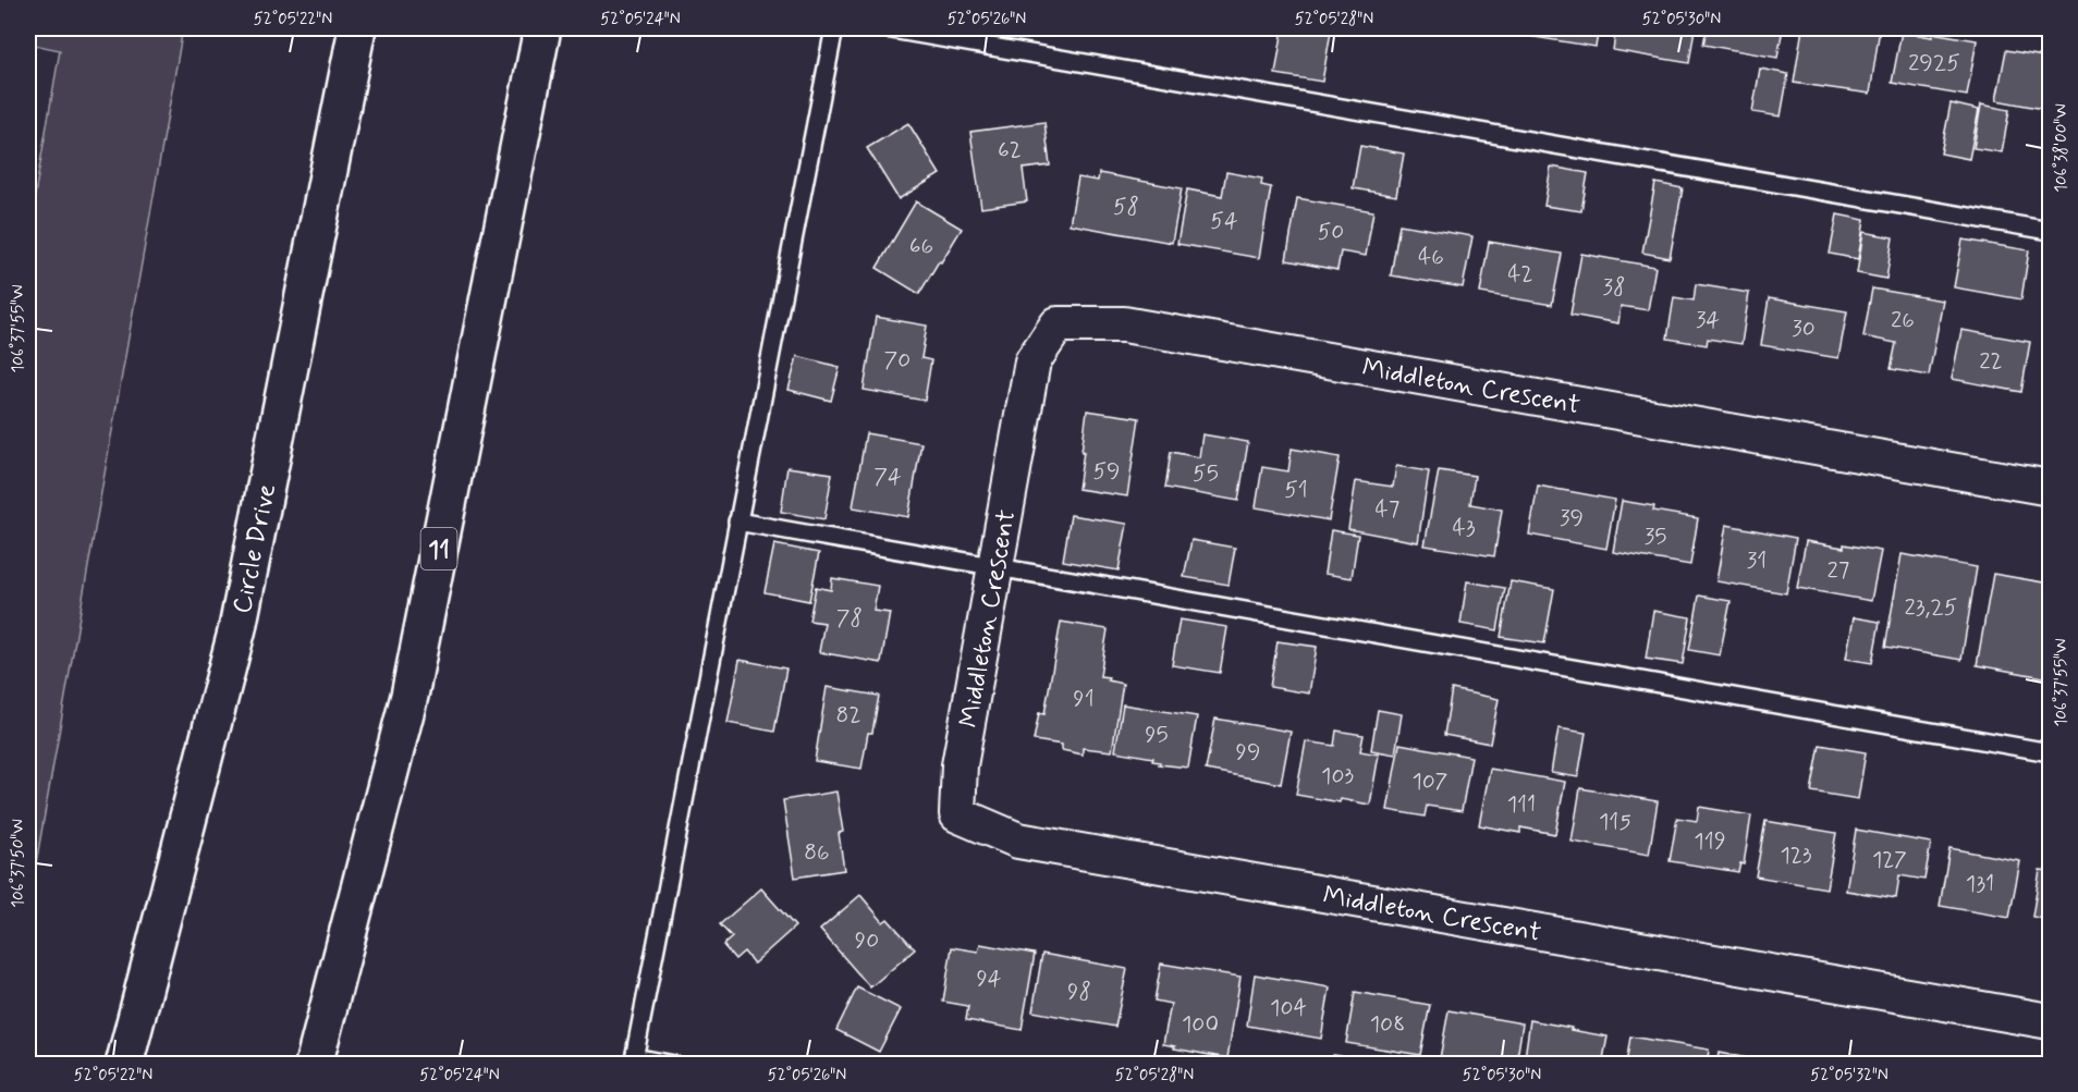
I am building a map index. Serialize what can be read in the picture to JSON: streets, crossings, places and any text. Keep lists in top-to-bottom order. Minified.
{"streets":{"highway":["Circle Drive","11"],"street":["Middleton Crescent"]},"house_numbers":["2925","62","58","54","50","66","46","42","38","34","26","30","70","22","59","55","74","51","47","39","43","35","31","27","23,25","78","91","82","95","99","103","107","111","115","119","86","123","127","131","90","94","98","104","100","108"],"coordinates":["52°05'22\"N","52°05'24\"N","52°05'26\"N","52°05'28\"N","52°05'30\"N","106°38'00\"W","106°37'55\"W","106°37'50\"W","52°05'32\"N"]}
